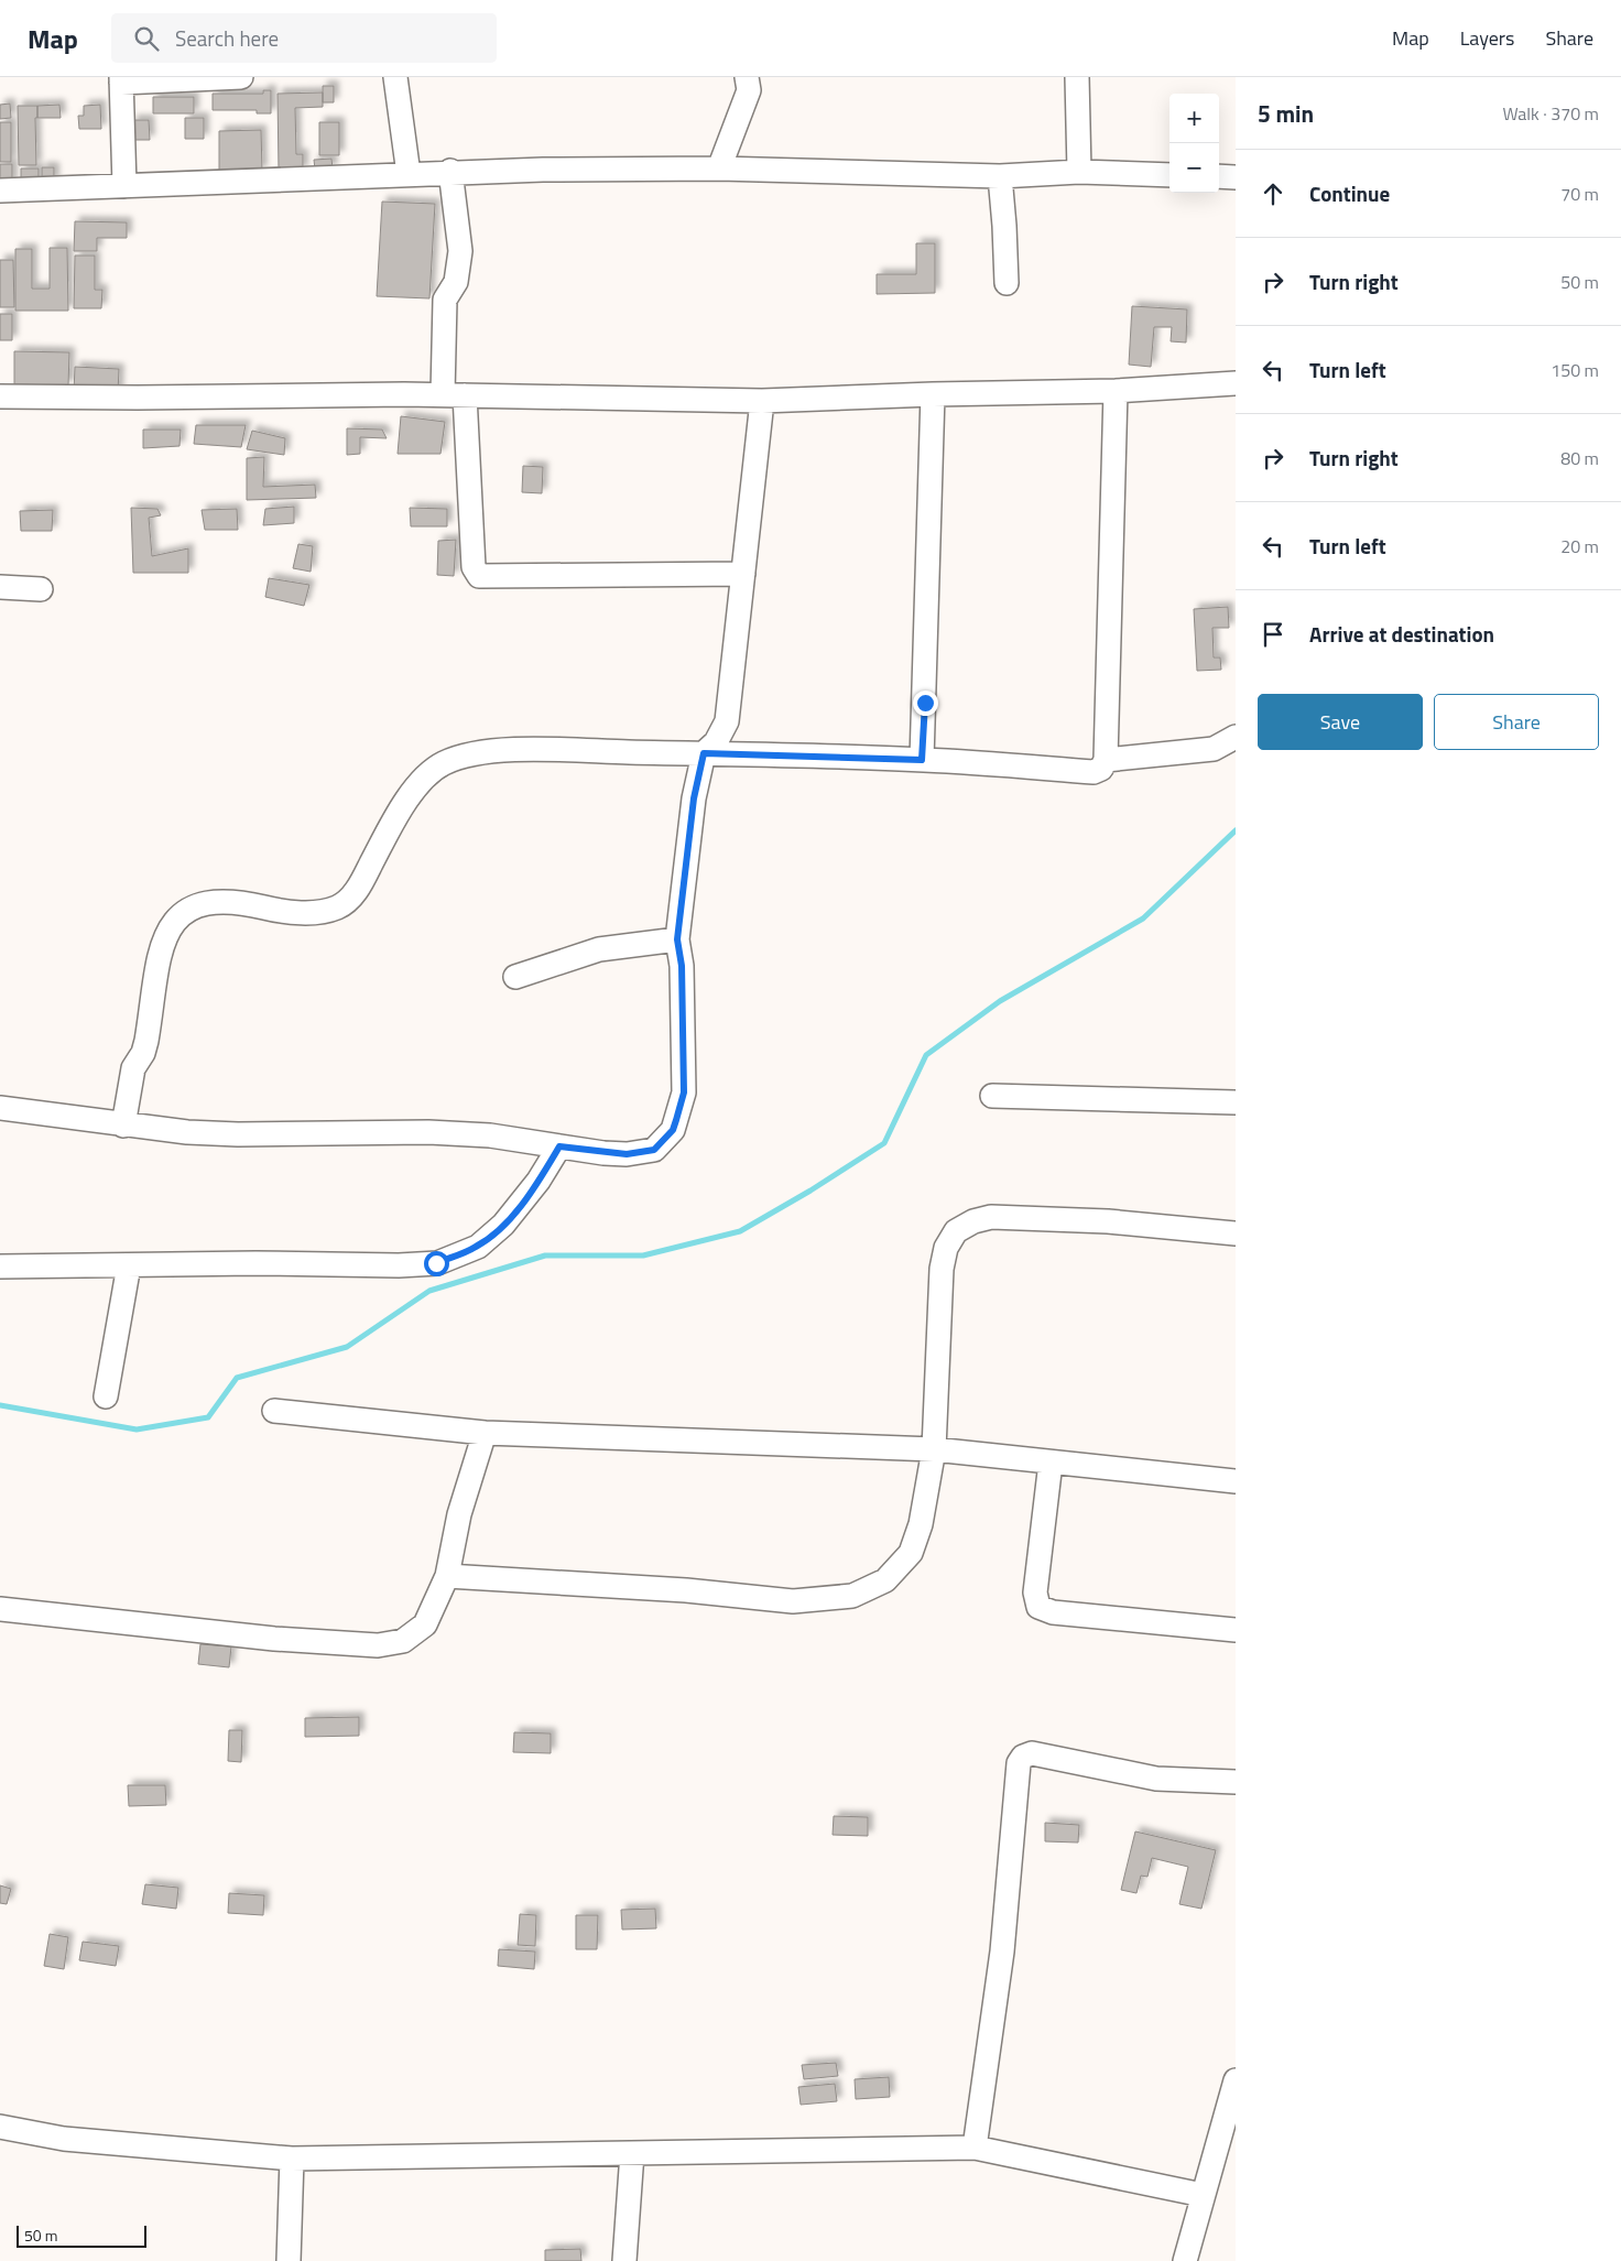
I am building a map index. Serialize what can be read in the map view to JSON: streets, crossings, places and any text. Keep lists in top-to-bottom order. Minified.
{"scale_bar":"50 m","page":{"header":"Map","search":"Search here","nav":["Map","Layers","Share"],"heading":["5 min","Walk · 370 m"],"map_buttons":["+","−"],"list":[["Continue","70 m"],["Turn right","50 m"],["Turn left","150 m"],["Turn right","80 m"],["Turn left","20 m"],"Arrive at destination"],"buttons":["Save","Share"],"scale":"50 m"}}
